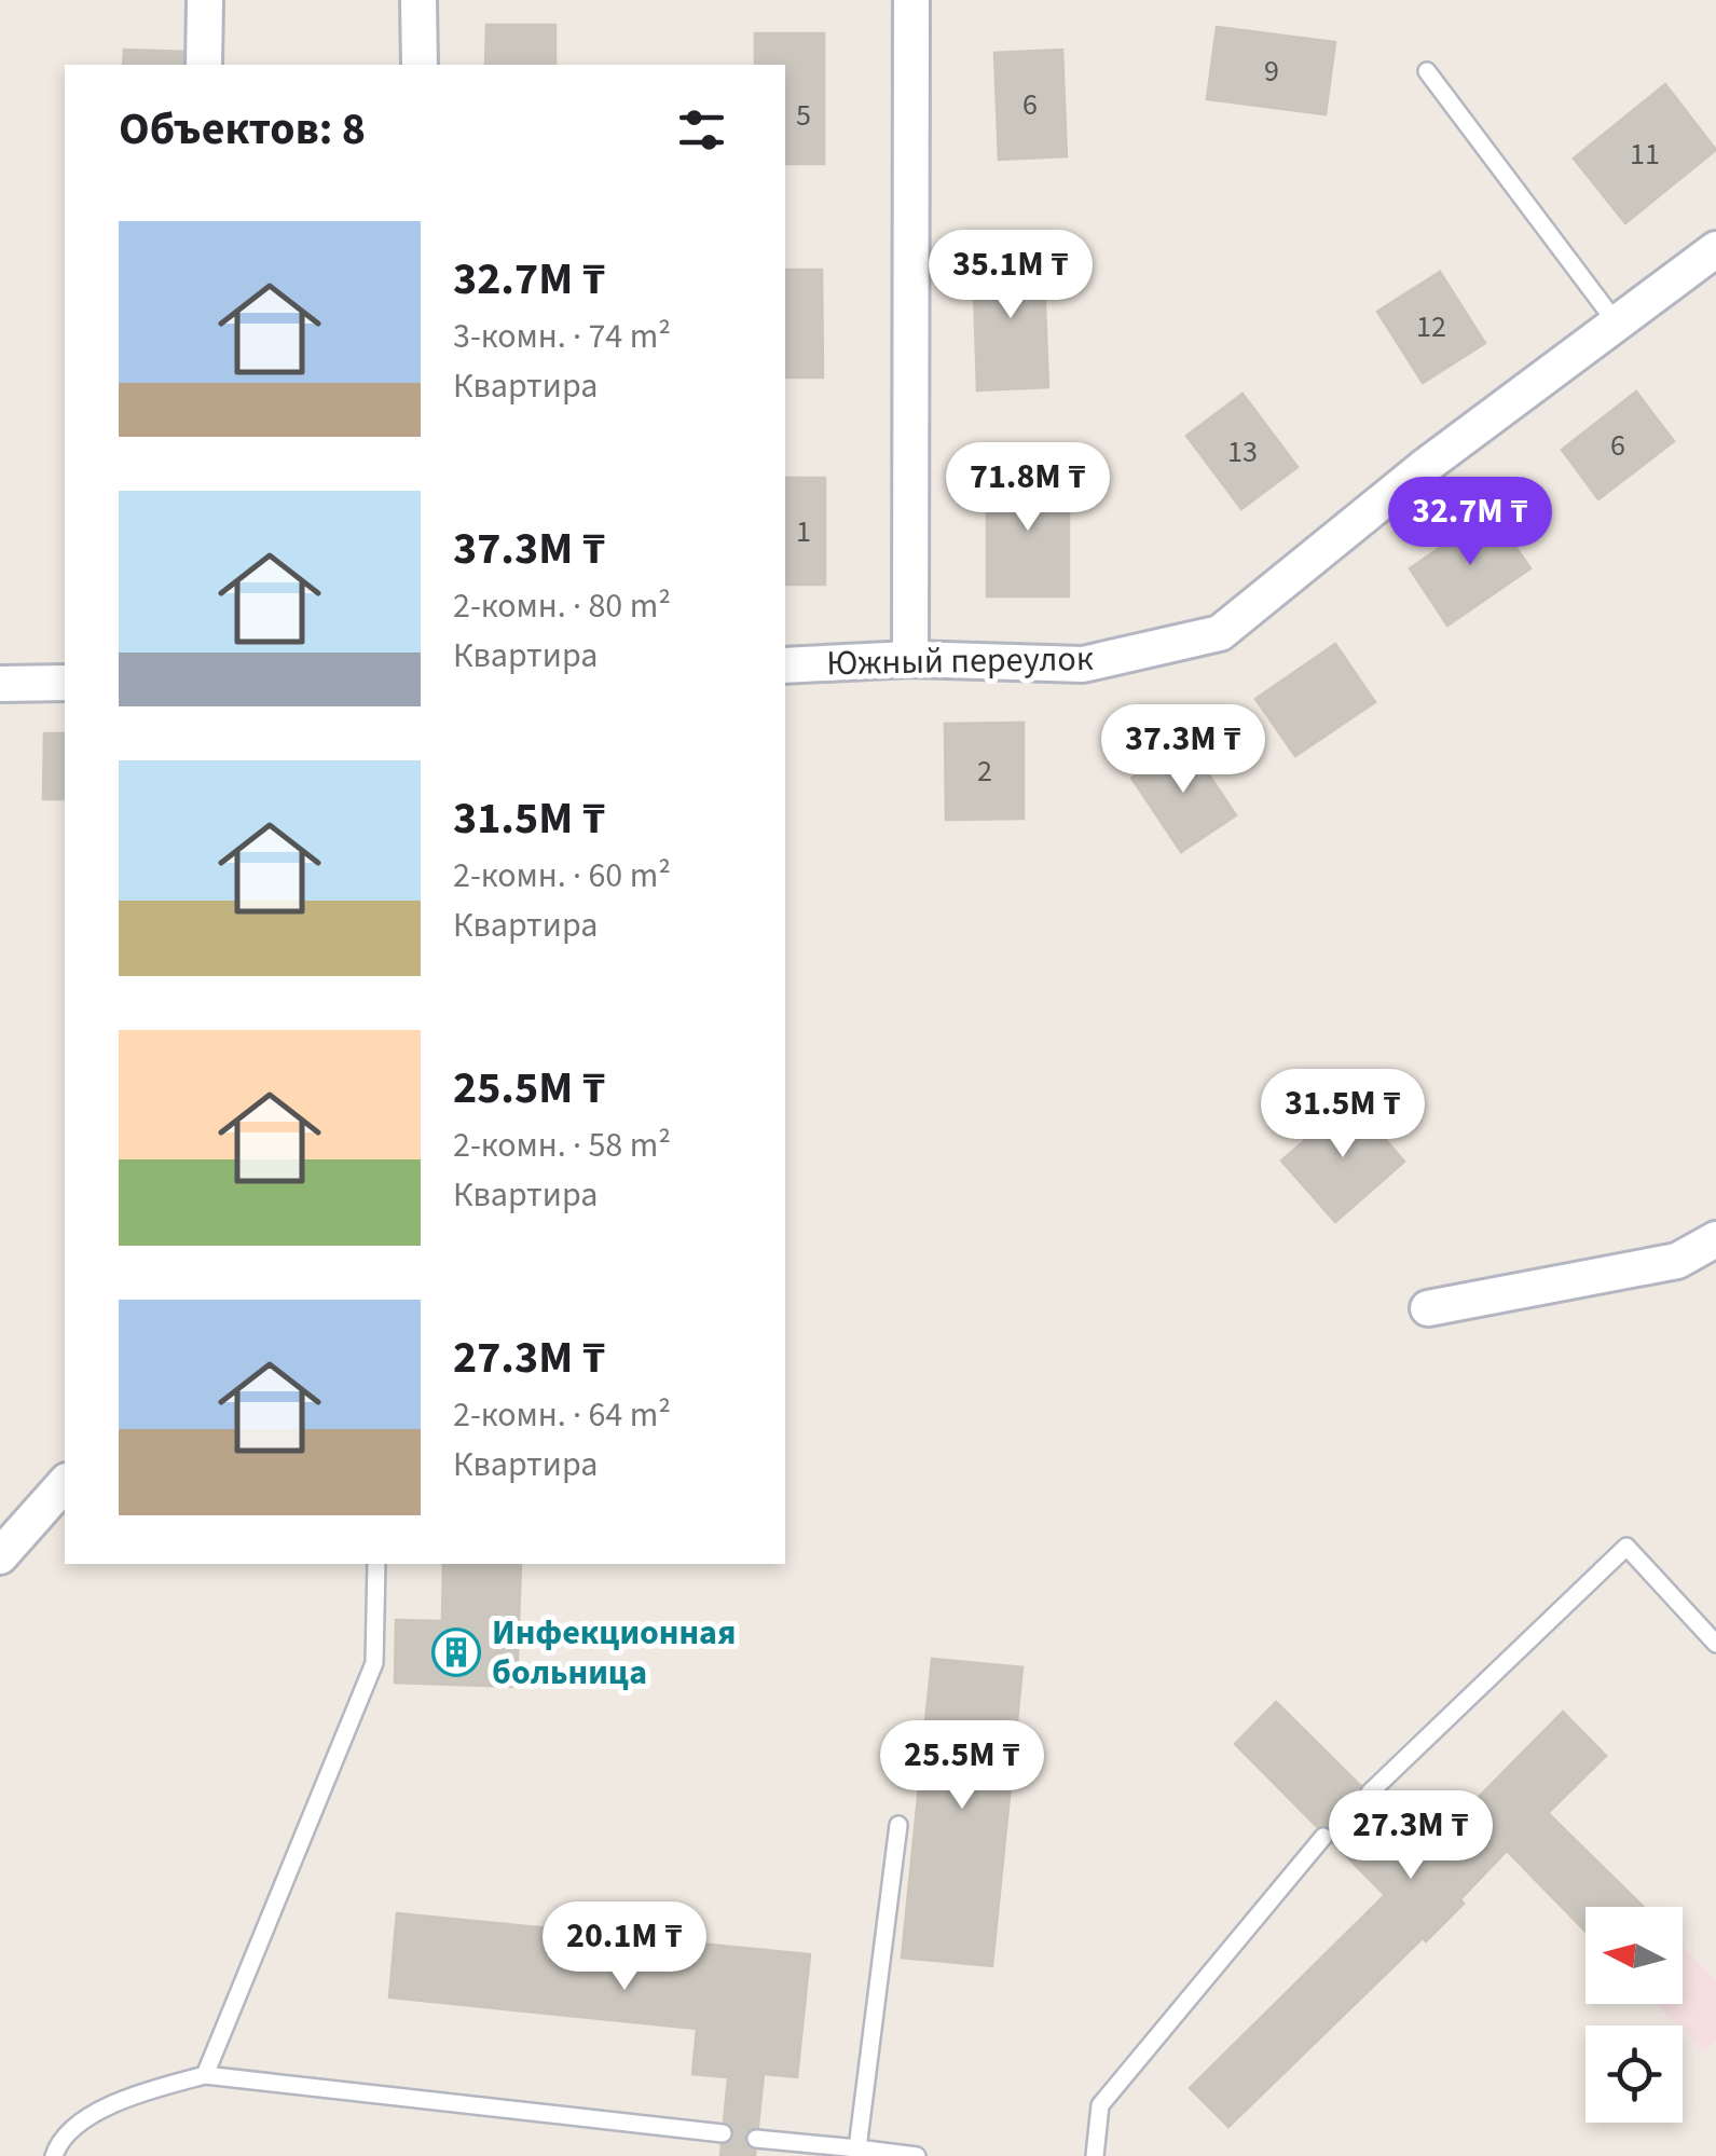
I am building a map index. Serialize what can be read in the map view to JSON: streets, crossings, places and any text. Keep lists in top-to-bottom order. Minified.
{"streets":{"street":["Южный переулок"]},"places":{"building":["Инфекционная больница"]},"house_numbers":["9","6","5","11","12","6","13","1","2"],"north":"left","page":{"heading":"Объектов: 8","list":[{"name":"32.7M ₸","note":"3-комн. · 74 m² · Квартира"},{"name":"37.3M ₸","note":"2-комн. · 80 m² · Квартира"},{"name":"31.5M ₸","note":"2-комн. · 60 m² · Квартира"},{"name":"25.5M ₸","note":"2-комн. · 58 m² · Квартира"},{"name":"27.3M ₸","note":"2-комн. · 64 m² · Квартира"}],"price":["35.1M ₸","71.8M ₸","32.7M ₸","37.3M ₸","31.5M ₸","25.5M ₸","27.3M ₸","20.1M ₸"]}}
